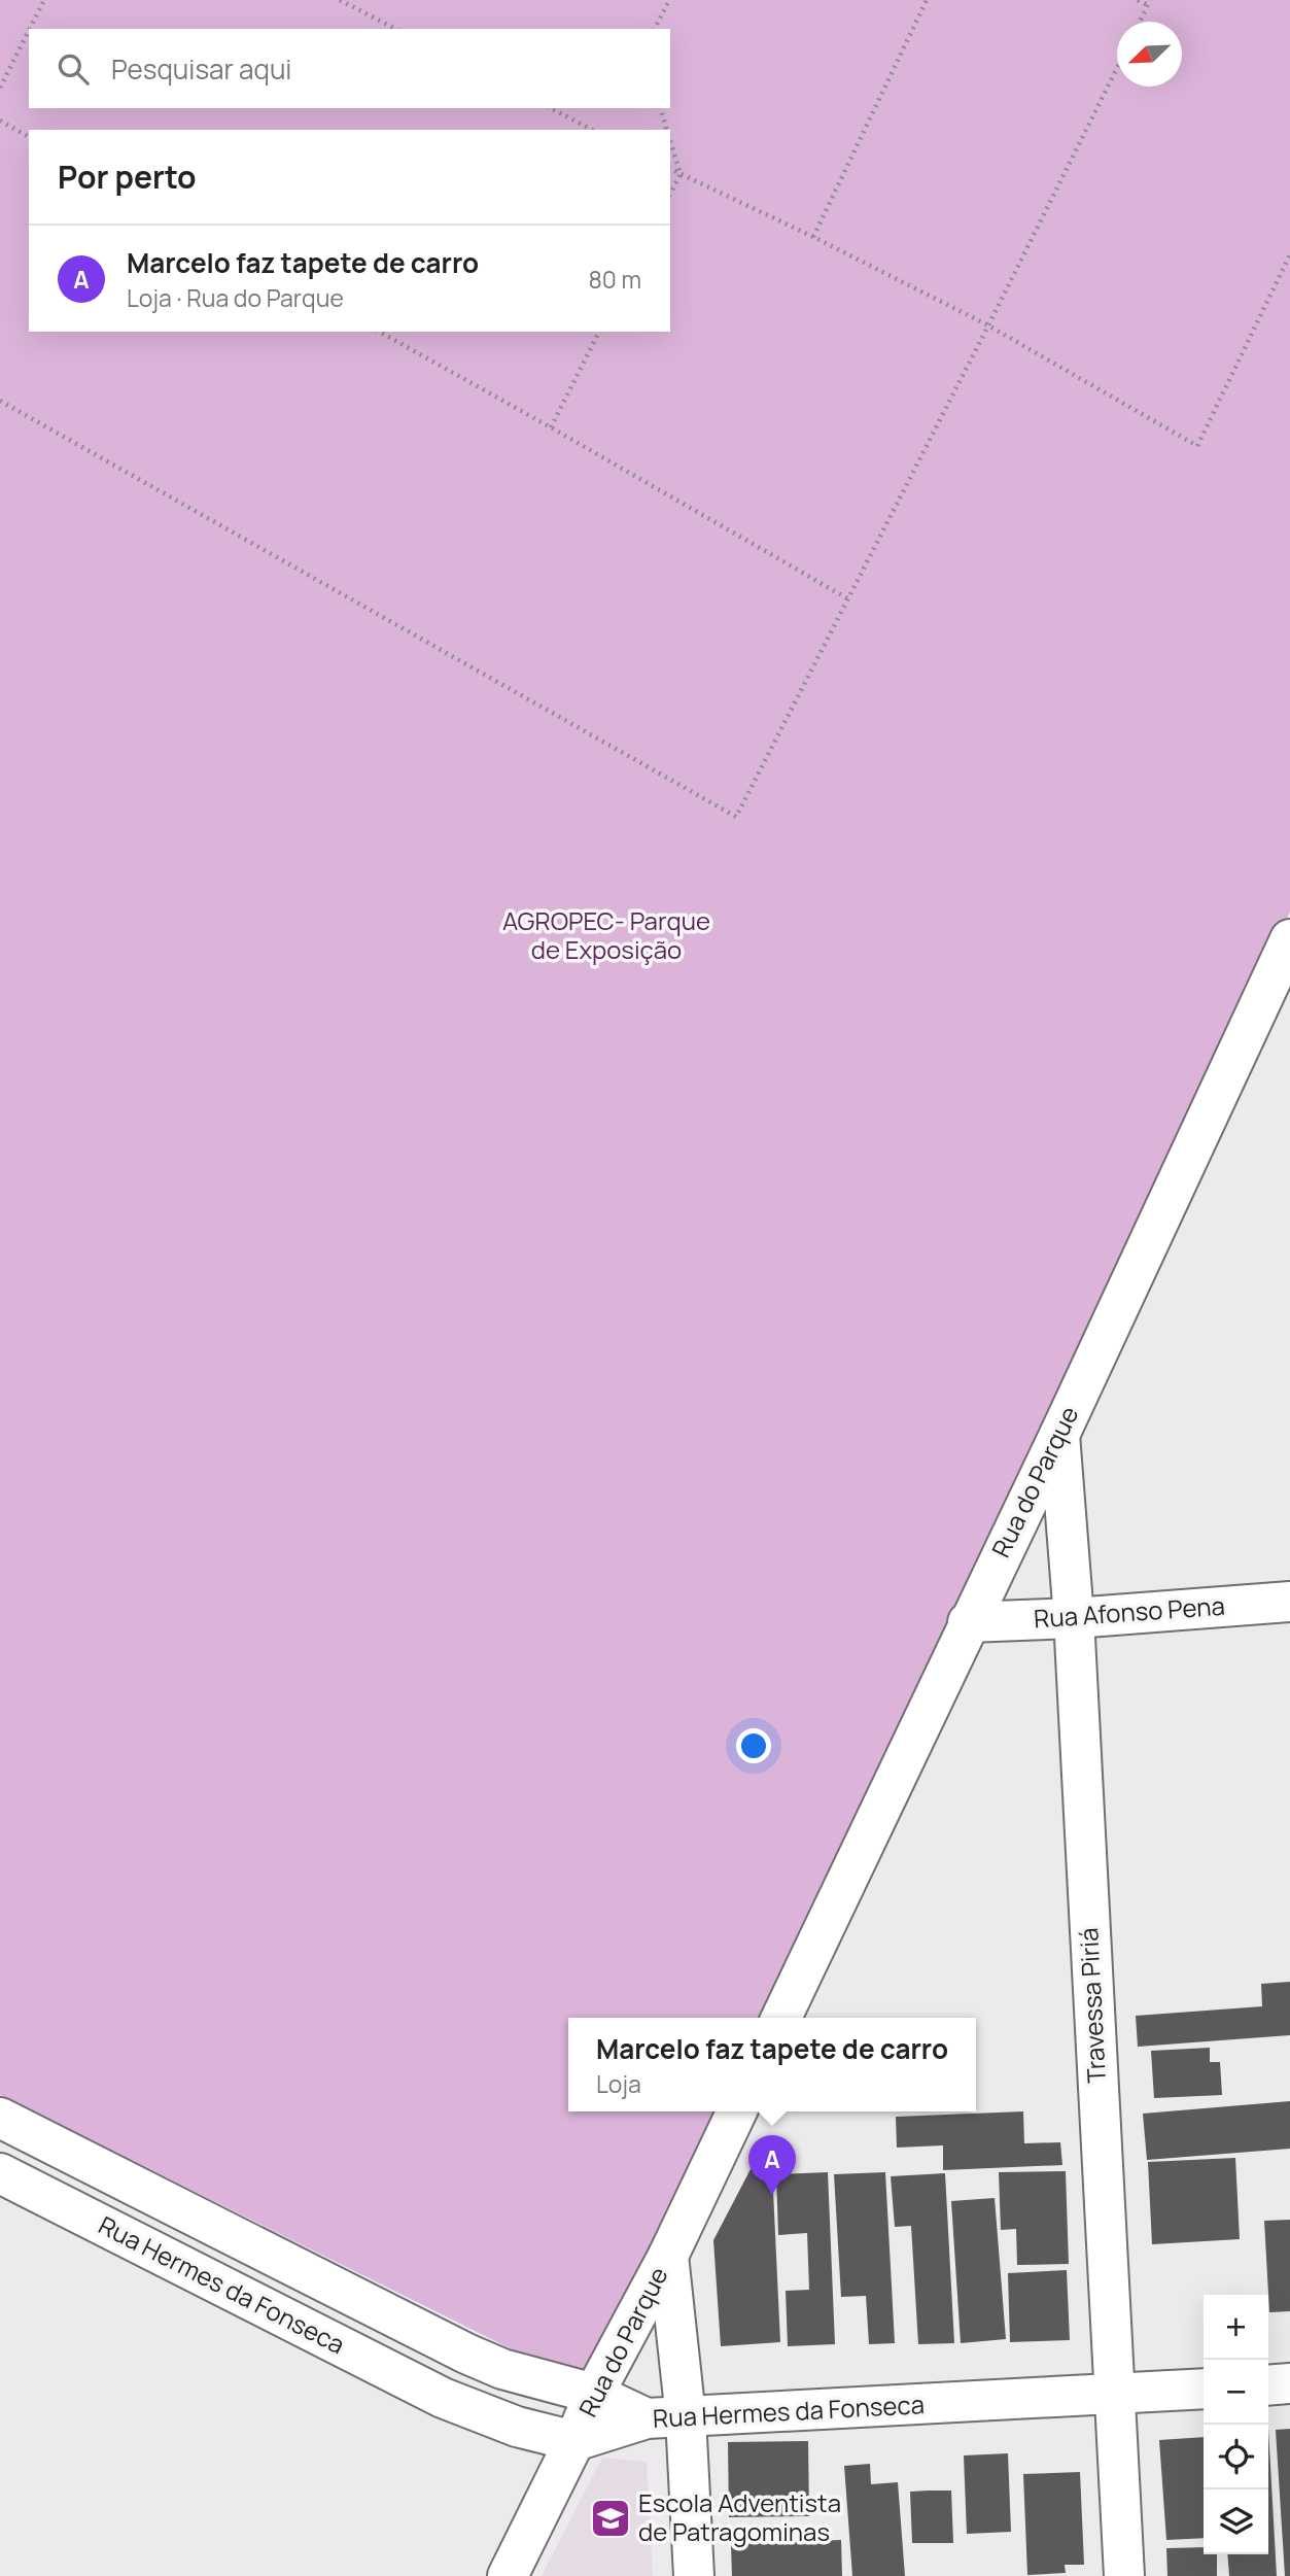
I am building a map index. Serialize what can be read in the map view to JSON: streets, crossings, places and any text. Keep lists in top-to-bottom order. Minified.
{"streets":{"street":["Rua do Parque","Rua Afonso Pena","Travessa Piriá","Rua Hermes da Fonseca"]},"crossings":[["Rua do Parque","Rua Afonso Pena"],["Rua do Parque","Travessa Piriá"],["Rua do Parque","Rua Hermes da Fonseca"],["Rua Afonso Pena","Travessa Piriá"],["Travessa Piriá","Rua Hermes da Fonseca"]],"parks":["AGROPEC- Parque de Exposição"],"places":{"school or university":["Escola Adventista de Patragominas"]},"north":"bottom left","page":{"search":"Pesquisar aqui","heading":"Por perto","list":[{"mark":"A","name":"Marcelo faz tapete de carro","note":"Loja · Rua do Parque","value":"80 m"}],"popup":["Marcelo faz tapete de carro","Loja"],"pins":"A","map_buttons":["+","−"]}}
